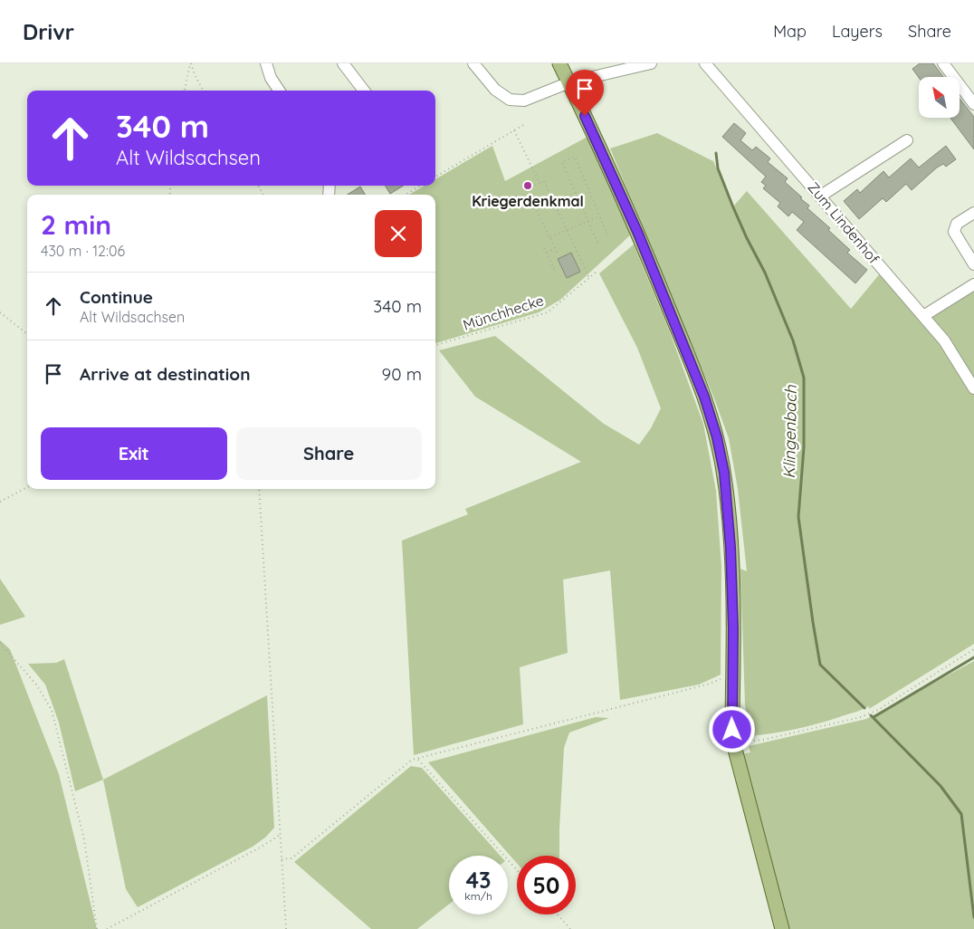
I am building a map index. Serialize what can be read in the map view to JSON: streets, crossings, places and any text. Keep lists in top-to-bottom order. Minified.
{"streets":{"street":["Zum Lindenhof"],"path":["Münchhecke"]},"water":["Klingenbach"],"places":["Kriegerdenkmal"],"north":"top left","page":{"header":"Drivr","nav":["Map","Layers","Share"],"turn":["340 m","Alt Wildsachsen"],"heading":["2 min","430 m · 12:06"],"list":[{"name":"Continue","note":"Alt Wildsachsen","value":"340 m"},{"name":"Arrive at destination","value":"90 m"}],"buttons":["Exit","Share"],"speed":"43 km/h","limit":"50"}}
